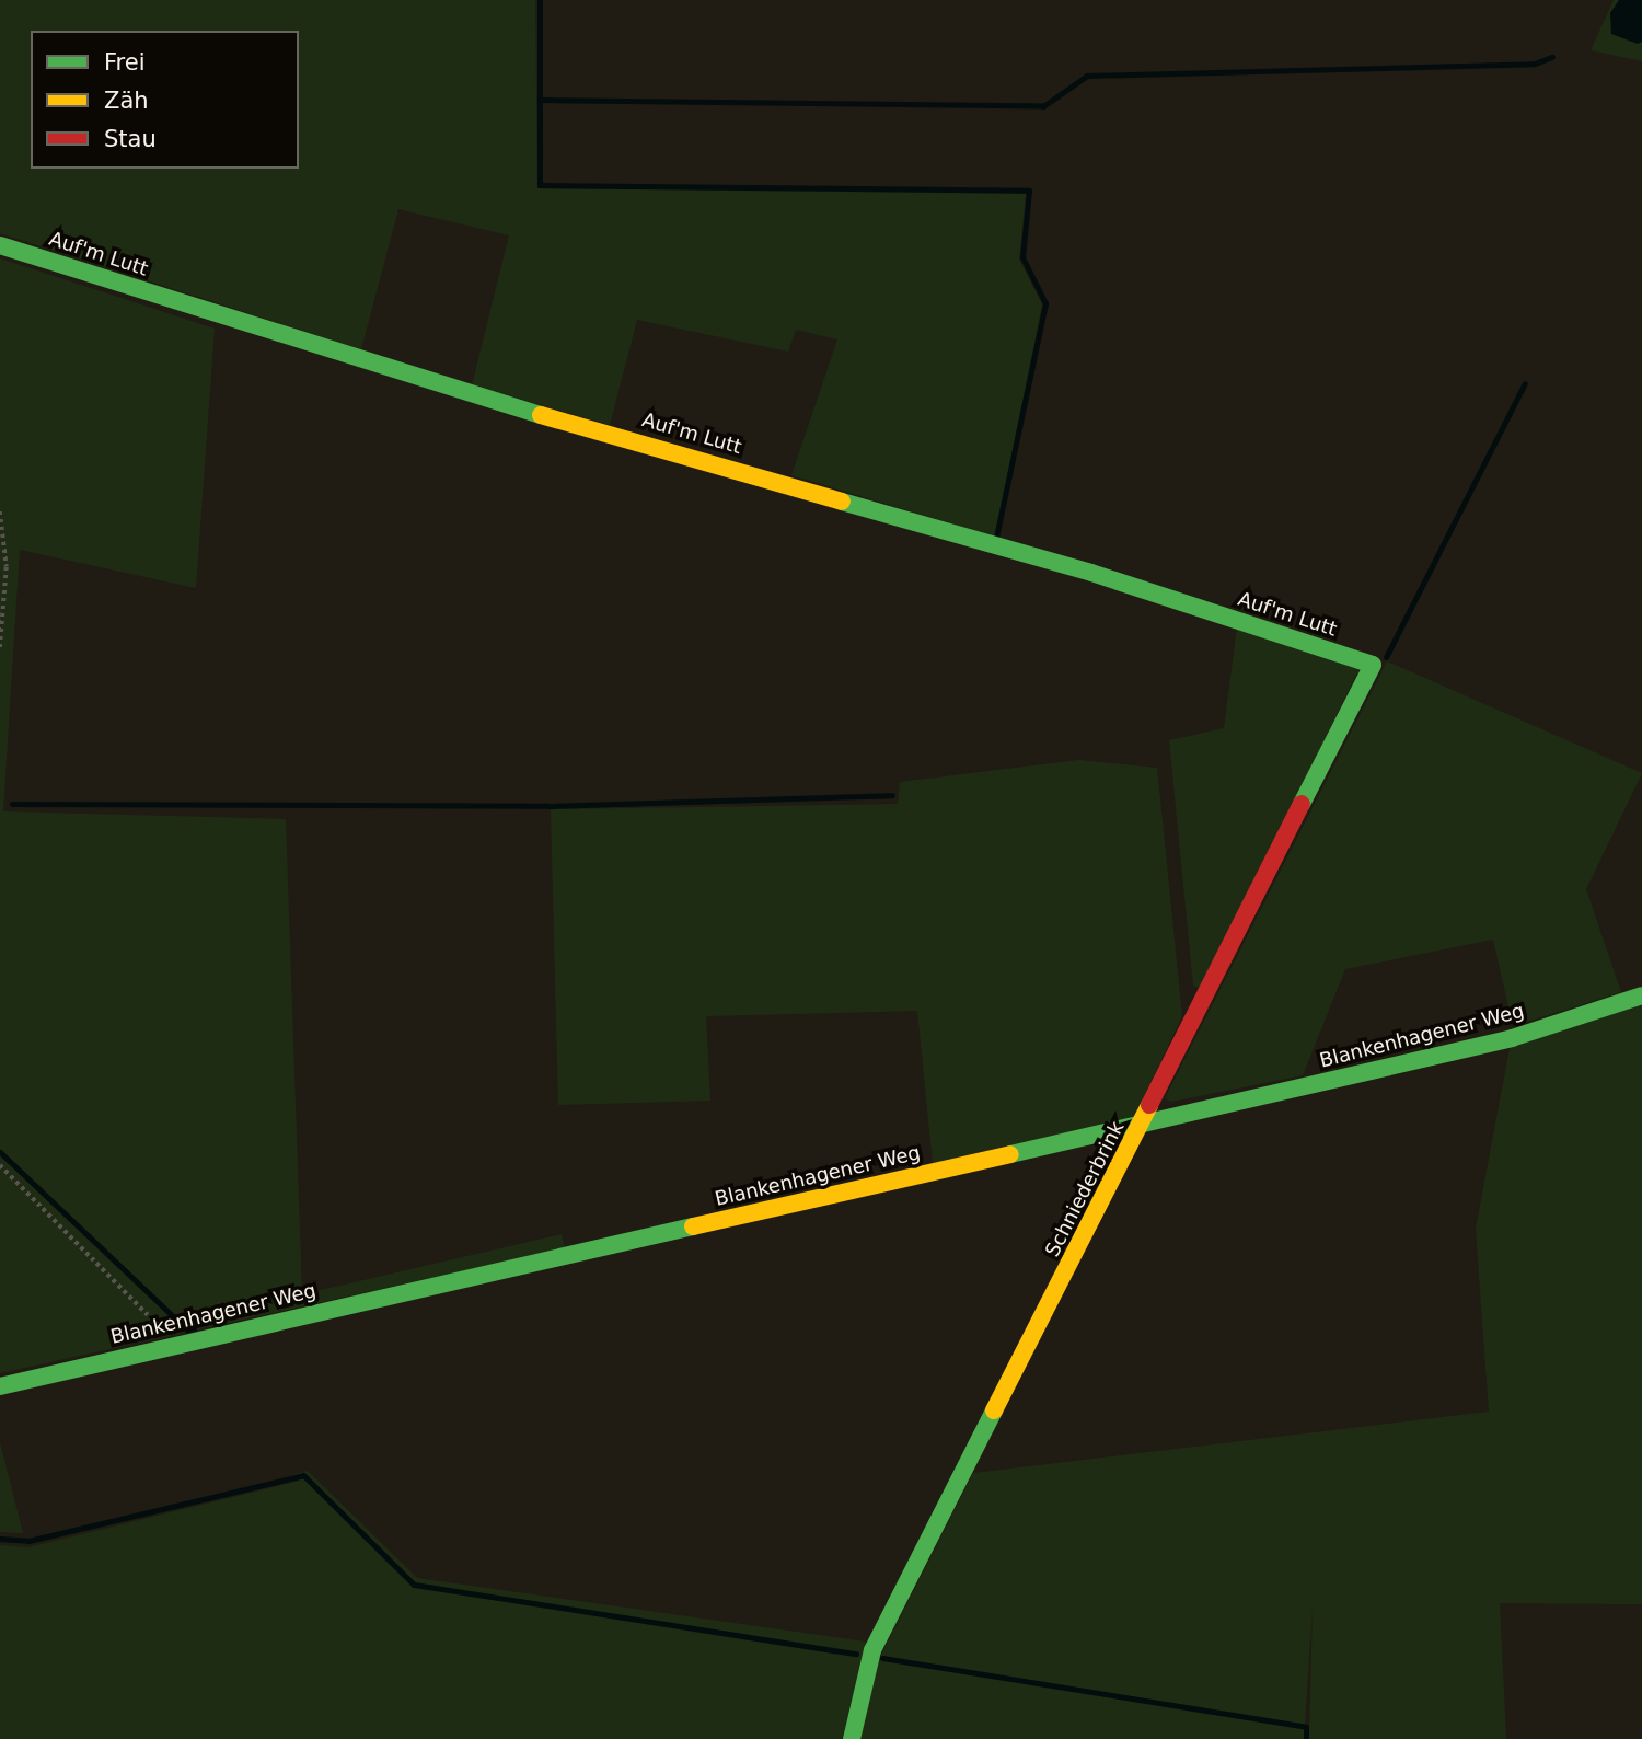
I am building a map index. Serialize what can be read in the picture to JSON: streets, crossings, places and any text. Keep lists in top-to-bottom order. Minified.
{"streets":{"street":["Auf'm Lutt","Blankenhagener Weg","Schniederbrink"]},"crossings":[["Auf'm Lutt","Schniederbrink"],["Blankenhagener Weg","Schniederbrink"]],"legend":["Frei","Zäh","Stau"]}
